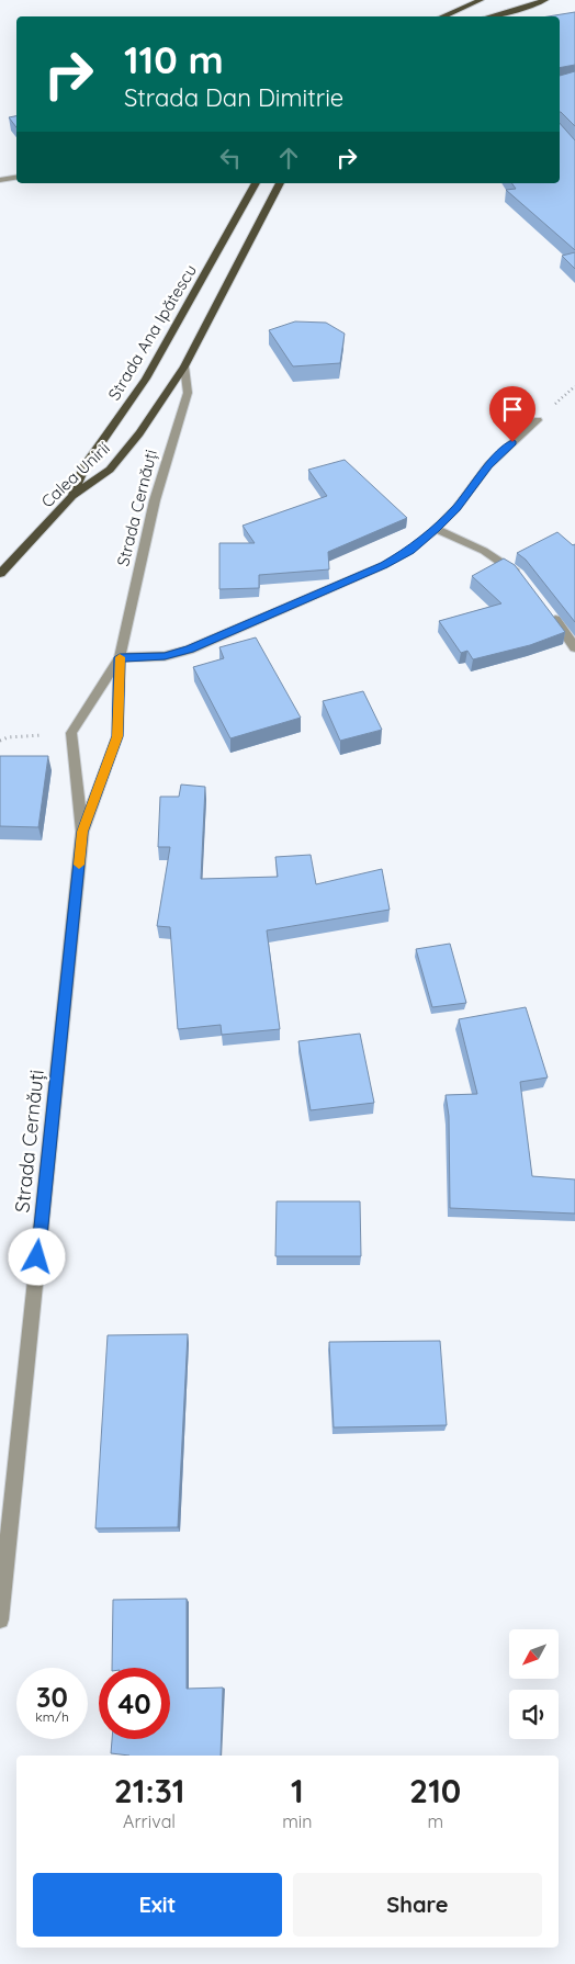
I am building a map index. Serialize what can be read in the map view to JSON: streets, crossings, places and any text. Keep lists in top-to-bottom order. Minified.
{"streets":{"main road":["Strada Ana Ipătescu","Calea Unirii"],"street":["Strada Cernăuți"]},"crossings":[["Strada Ana Ipătescu","Calea Unirii"],["Calea Unirii","Strada Cernăuți"]],"north":"bottom left","page":{"turn":["110 m","Strada Dan Dimitrie"],"speed":"30 km/h","limit":"40","eta":["21:31","Arrival","1","min","210","m"],"buttons":["Exit","Share"]}}
